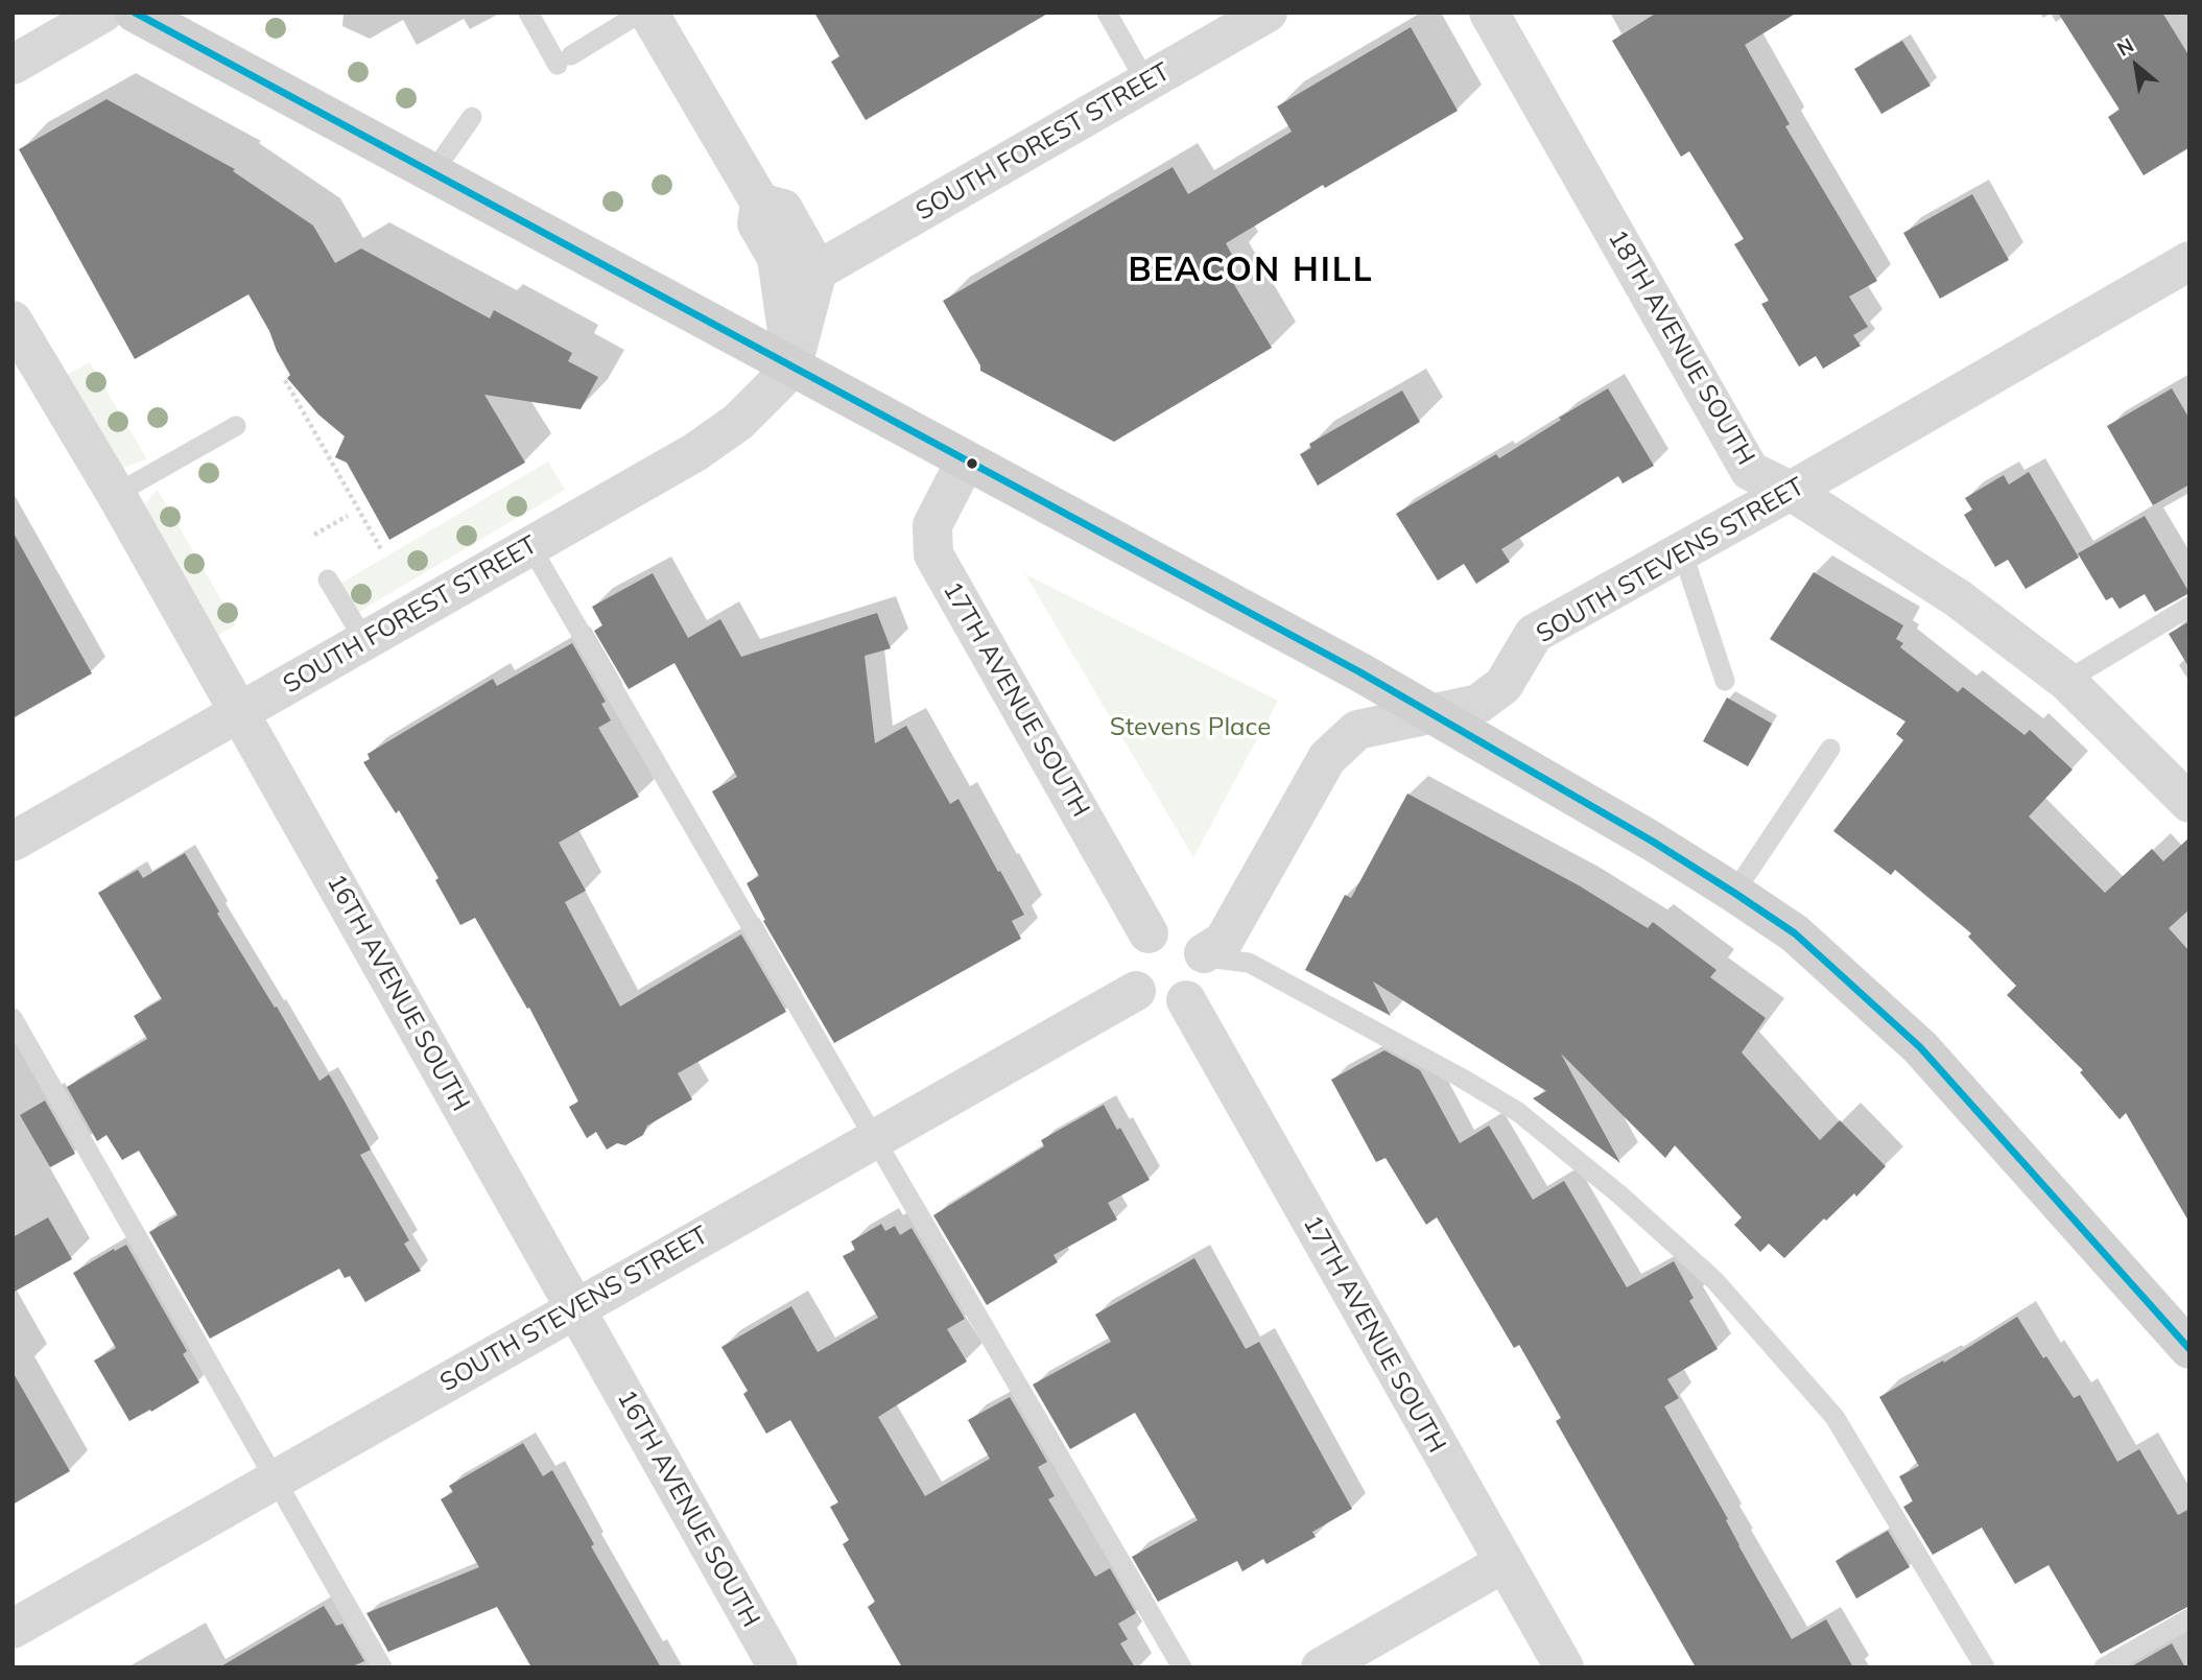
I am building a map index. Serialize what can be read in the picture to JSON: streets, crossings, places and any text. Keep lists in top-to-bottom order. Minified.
{"streets":{"street":["SOUTH FOREST STREET","18TH AVENUE SOUTH","SOUTH STEVENS STREET","17TH AVENUE SOUTH","16TH AVENUE SOUTH"]},"crossings":[["SOUTH FOREST STREET","16TH AVENUE SOUTH"],["18TH AVENUE SOUTH","SOUTH STEVENS STREET"],["SOUTH STEVENS STREET","17TH AVENUE SOUTH"],["SOUTH STEVENS STREET","16TH AVENUE SOUTH"]],"districts":["BEACON HILL"],"parks":["Stevens Place"],"north":"top left"}
